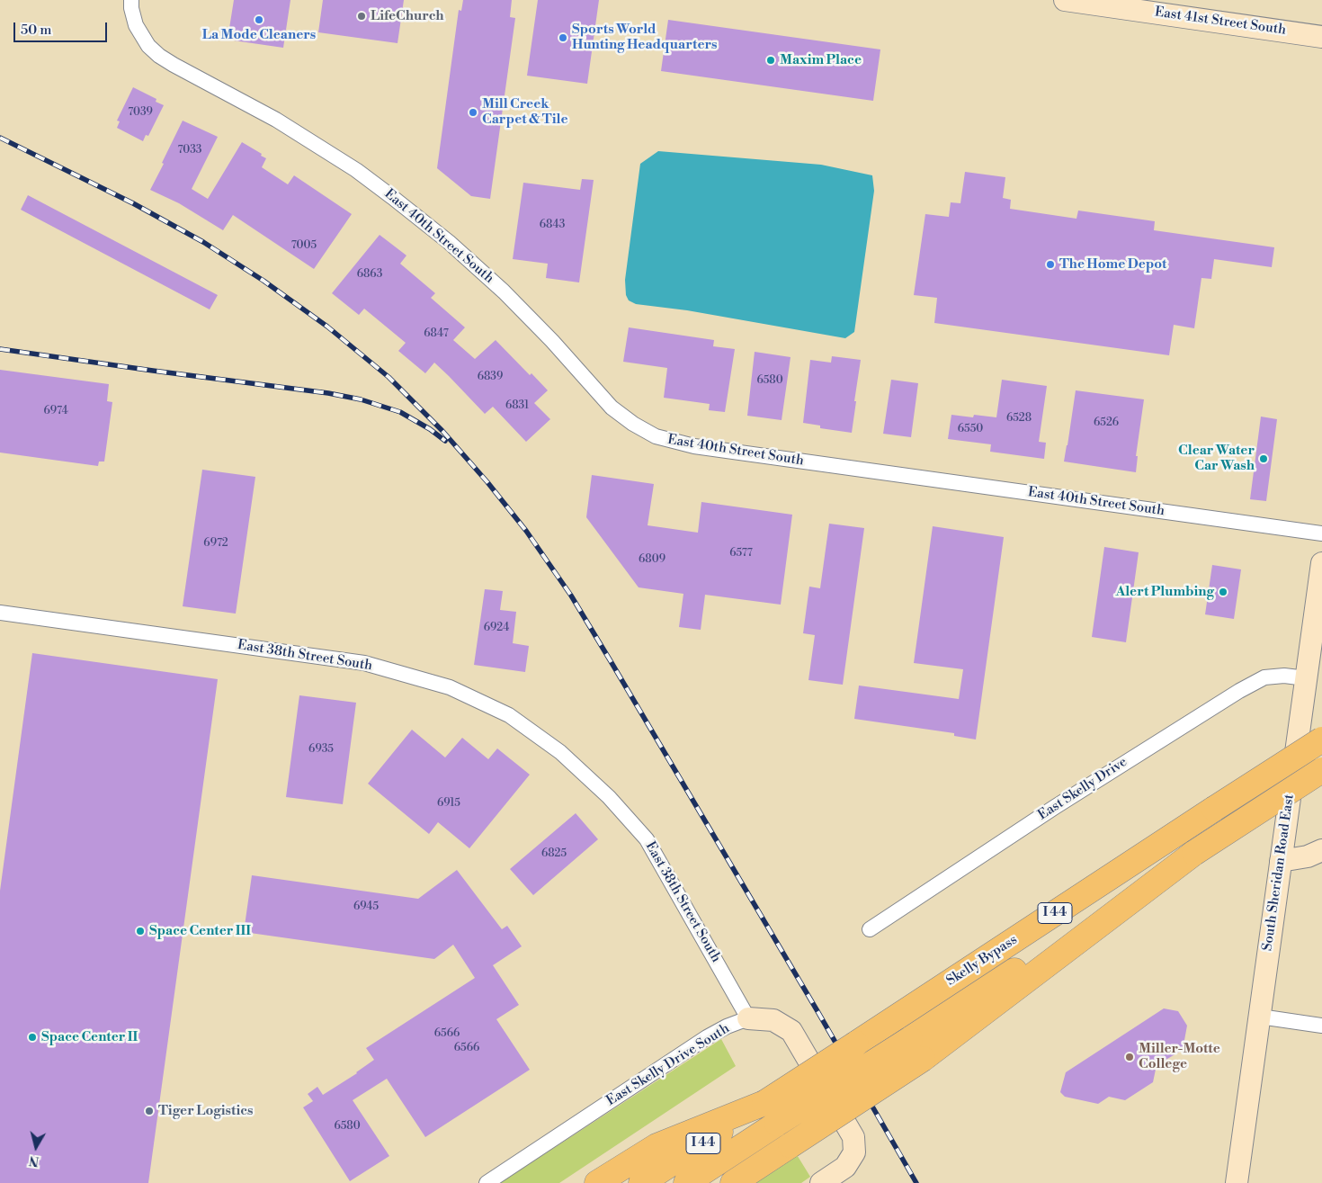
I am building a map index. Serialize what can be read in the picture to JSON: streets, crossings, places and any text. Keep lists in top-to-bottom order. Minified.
{"streets":{"highway":["I 44","Skelly Bypass"],"main road":["East 41st Street South","South Sheridan Road East","East Skelly Drive South"],"street":["East 40th Street South","East 38th Street South","East Skelly Drive"]},"crossings":[["East 38th Street South","East Skelly Drive South"],["East Skelly Drive","South Sheridan Road East"]],"places":["LifeChurch","La Mode Cleaners","Sports World Hunting Headquarters","Maxim Place","Mill Creek Carpet & Tile","The Home Depot","Clear Water Car Wash","Alert Plumbing","Space Center III","Space Center II","Miller-Motte College","Tiger Logistics"],"house_numbers":["7039","7033","6843","7005","6863","6847","6839","6580","6831","6974","6528","6526","6550","6972","6577","6809","6924","6935","6915","6825","6945","6566","6566","6580"],"scale_bar":"50 m","north":"bottom"}
